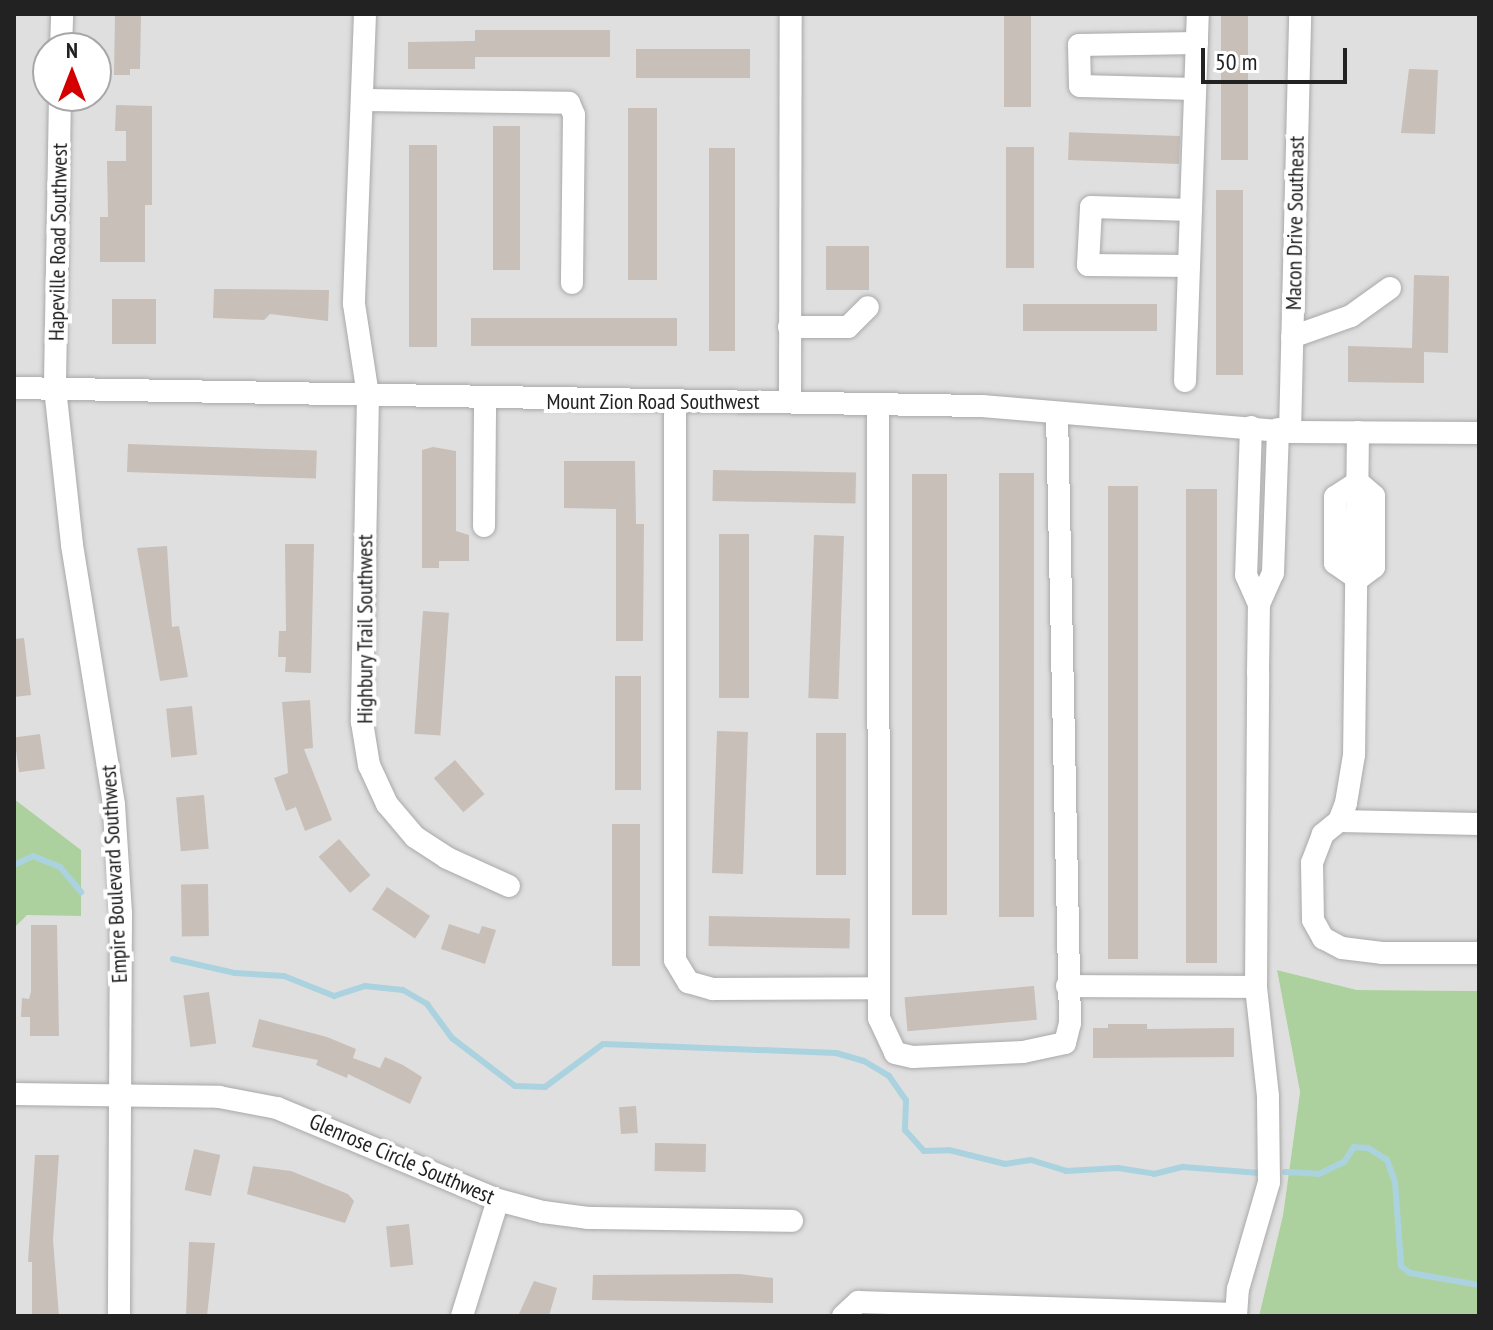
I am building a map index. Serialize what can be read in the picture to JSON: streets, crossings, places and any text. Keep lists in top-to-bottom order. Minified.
{"streets":{"street":["Macon Drive Southeast","Hapeville Road Southwest","Mount Zion Road Southwest","Highbury Trail Southwest","Empire Boulevard Southwest","Glenrose Circle Southwest"]},"crossings":[["Macon Drive Southeast","Mount Zion Road Southwest"],["Hapeville Road Southwest","Mount Zion Road Southwest"],["Hapeville Road Southwest","Empire Boulevard Southwest"],["Mount Zion Road Southwest","Highbury Trail Southwest"],["Mount Zion Road Southwest","Empire Boulevard Southwest"],["Empire Boulevard Southwest","Glenrose Circle Southwest"]],"scale_bar":"50 m","north":"top"}
